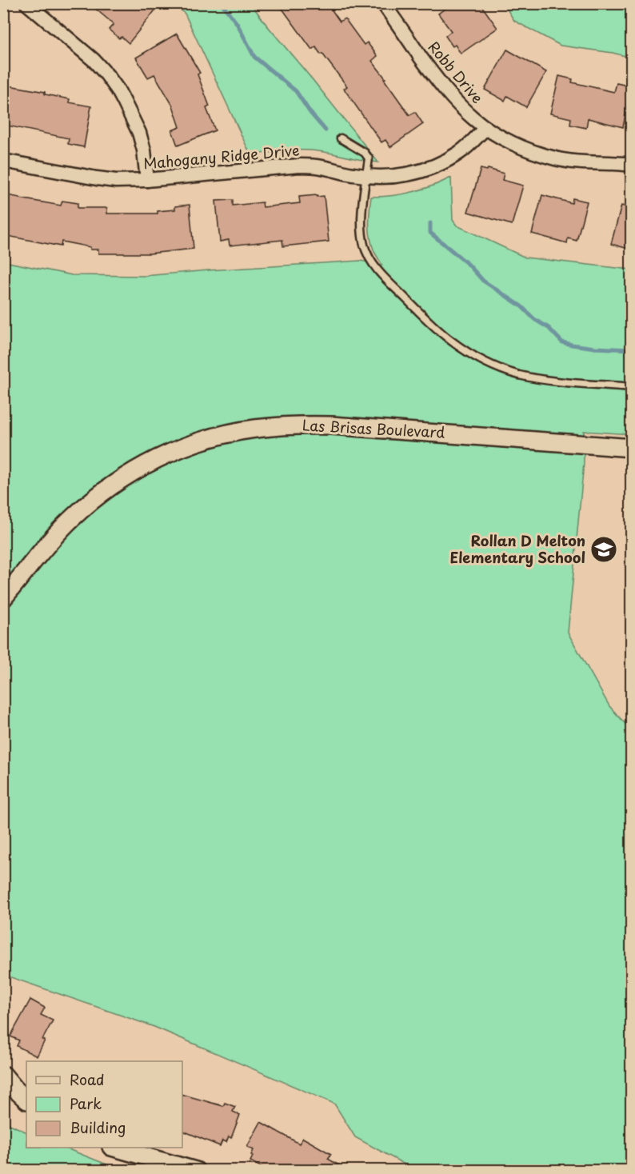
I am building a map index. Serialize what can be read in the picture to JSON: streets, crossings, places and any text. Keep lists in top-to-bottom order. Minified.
{"streets":{"street":["Robb Drive","Mahogany Ridge Drive","Las Brisas Boulevard"]},"crossings":[["Robb Drive","Mahogany Ridge Drive"]],"places":{"school or university":["Rollan D Melton Elementary School"]},"legend":["Road","Park","Building"]}
